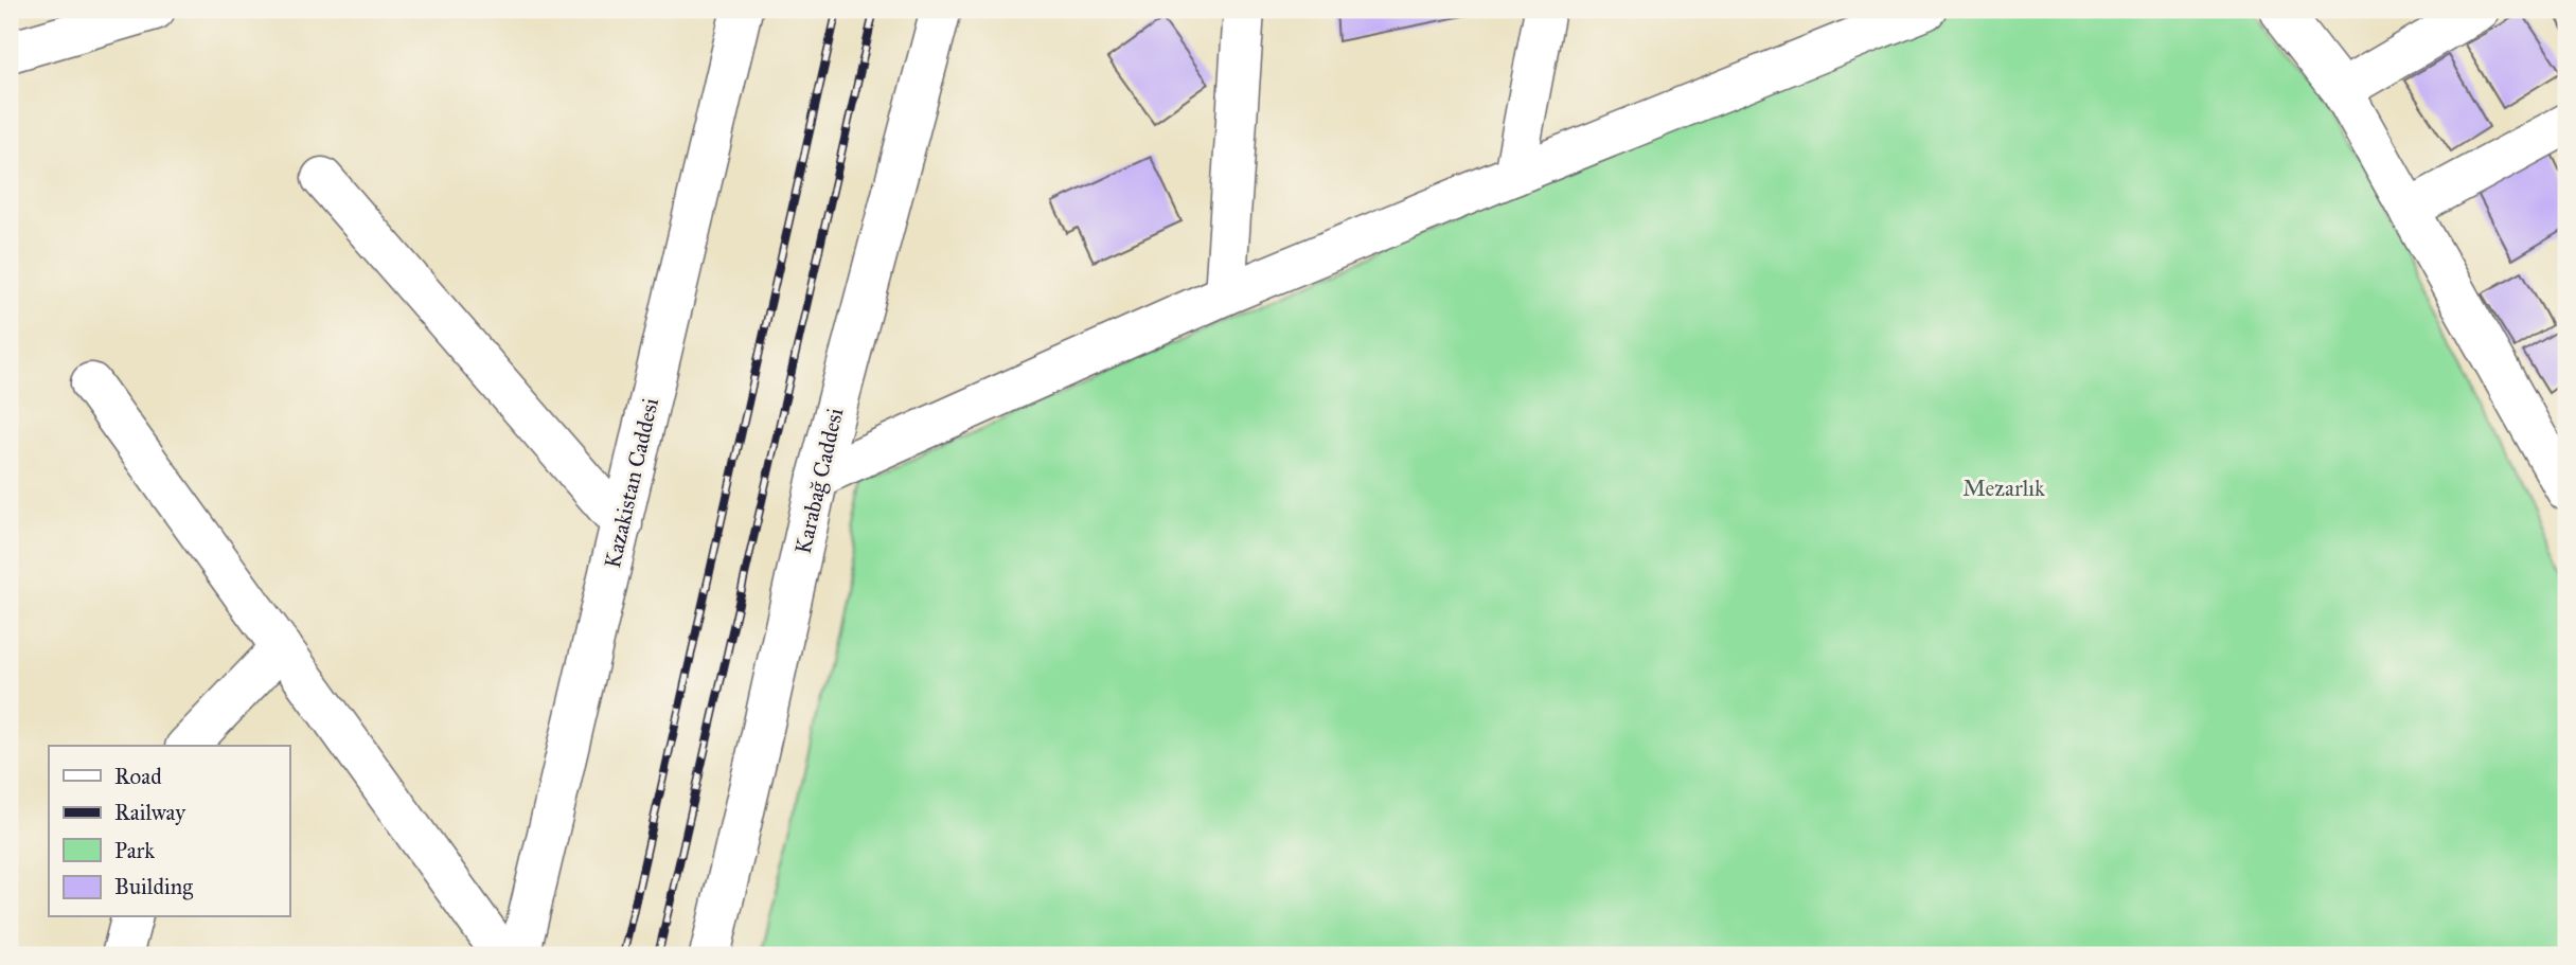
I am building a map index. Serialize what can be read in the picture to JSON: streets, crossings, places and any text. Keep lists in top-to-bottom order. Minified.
{"streets":{"street":["Karabağ Caddesi","Kazakistan Caddesi"]},"parks":["Mezarlık"],"legend":["Road","Railway","Park","Building"]}
